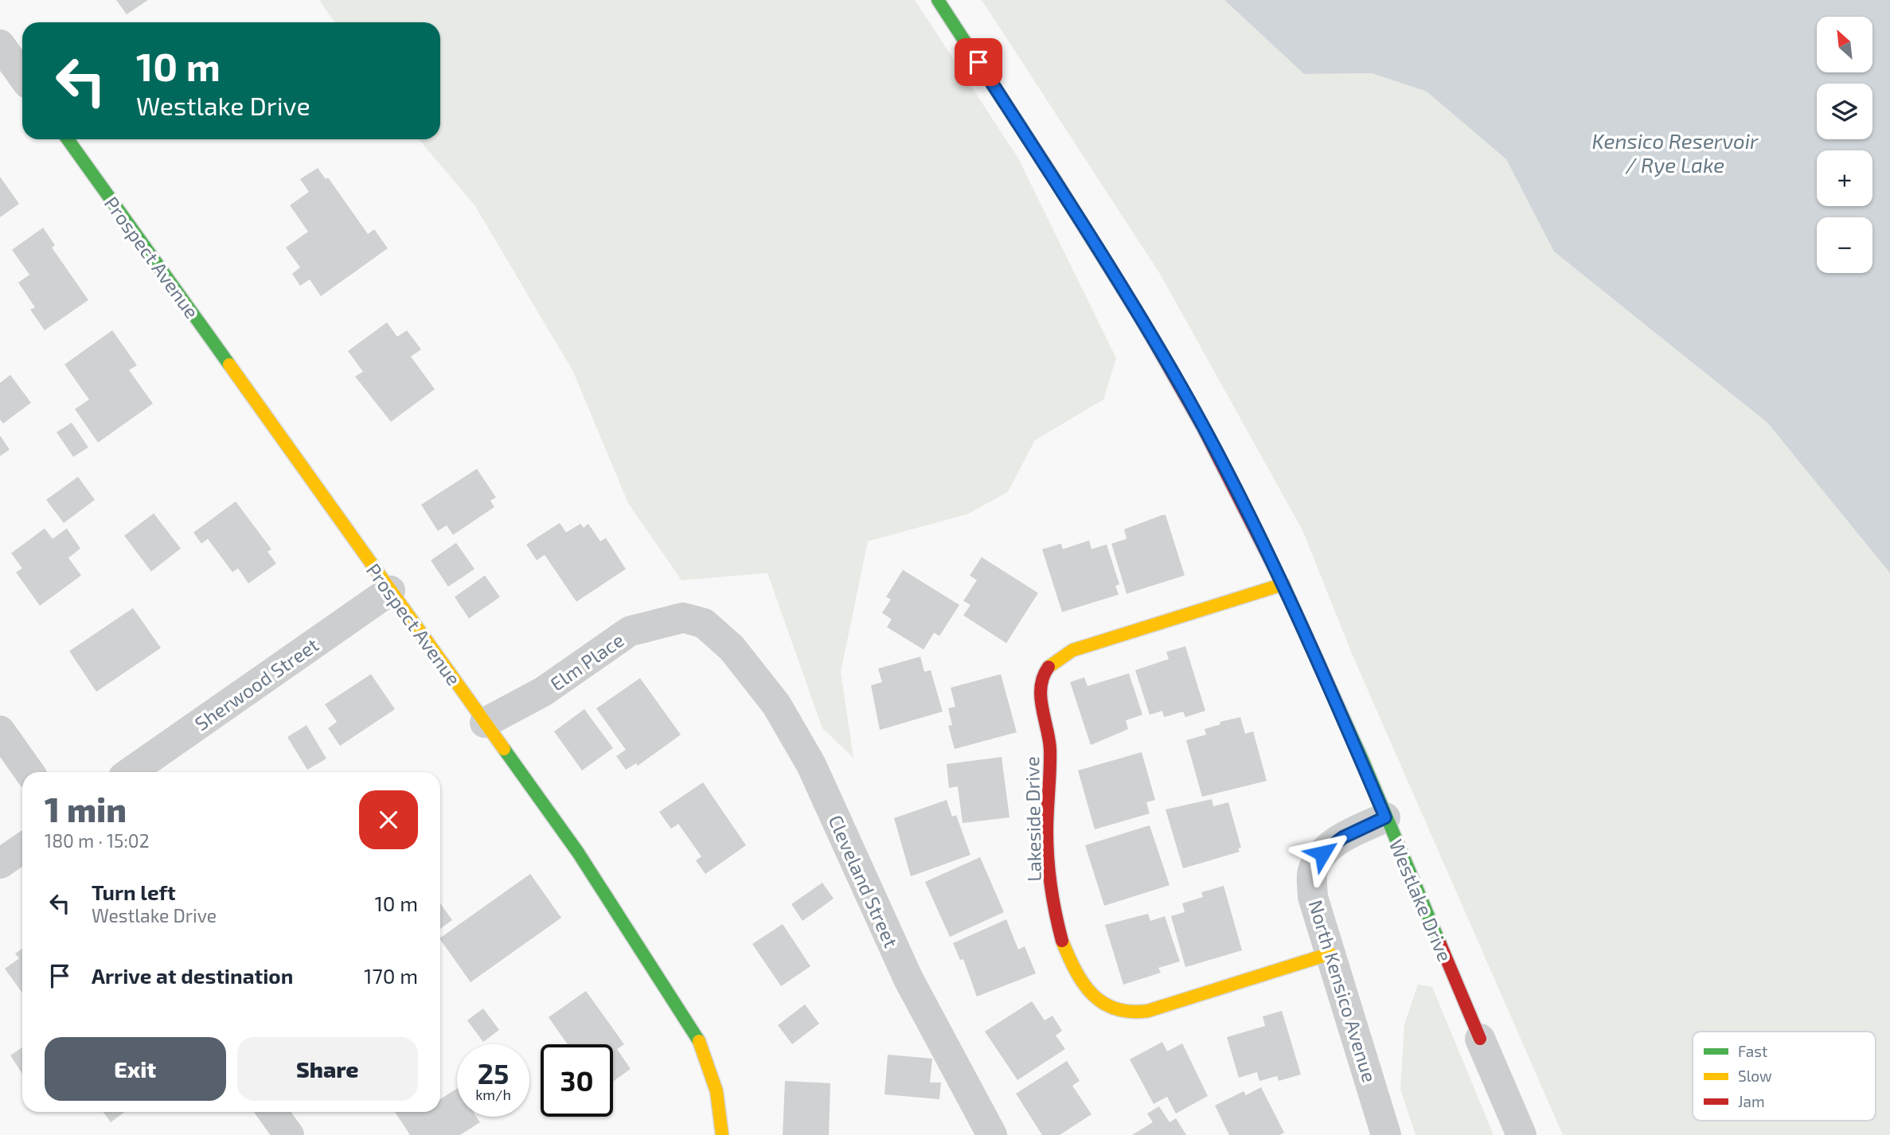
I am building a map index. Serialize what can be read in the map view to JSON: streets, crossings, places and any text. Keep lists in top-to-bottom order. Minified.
{"streets":{"street":["Prospect Avenue","Elm Place","Sherwood Street","Lakeside Drive","Cleveland Street","Westlake Drive","North Kensico Avenue"]},"crossings":[["Prospect Avenue","Elm Place"],["Prospect Avenue","Sherwood Street"],["Elm Place","Cleveland Street"],["Lakeside Drive","Westlake Drive"],["Lakeside Drive","North Kensico Avenue"],["Westlake Drive","North Kensico Avenue"]],"water":["Kensico Reservoir / Rye Lake"],"legend":["Fast","Slow","Jam"],"north":"top left","page":{"map_buttons":["+","−"],"turn":["10 m","Westlake Drive"],"heading":["1 min","180 m · 15:02"],"list":[{"name":"Turn left","note":"Westlake Drive","value":"10 m"},{"name":"Arrive at destination","value":"170 m"}],"buttons":["Exit","Share"],"speed":"25 km/h","limit":"30"}}
